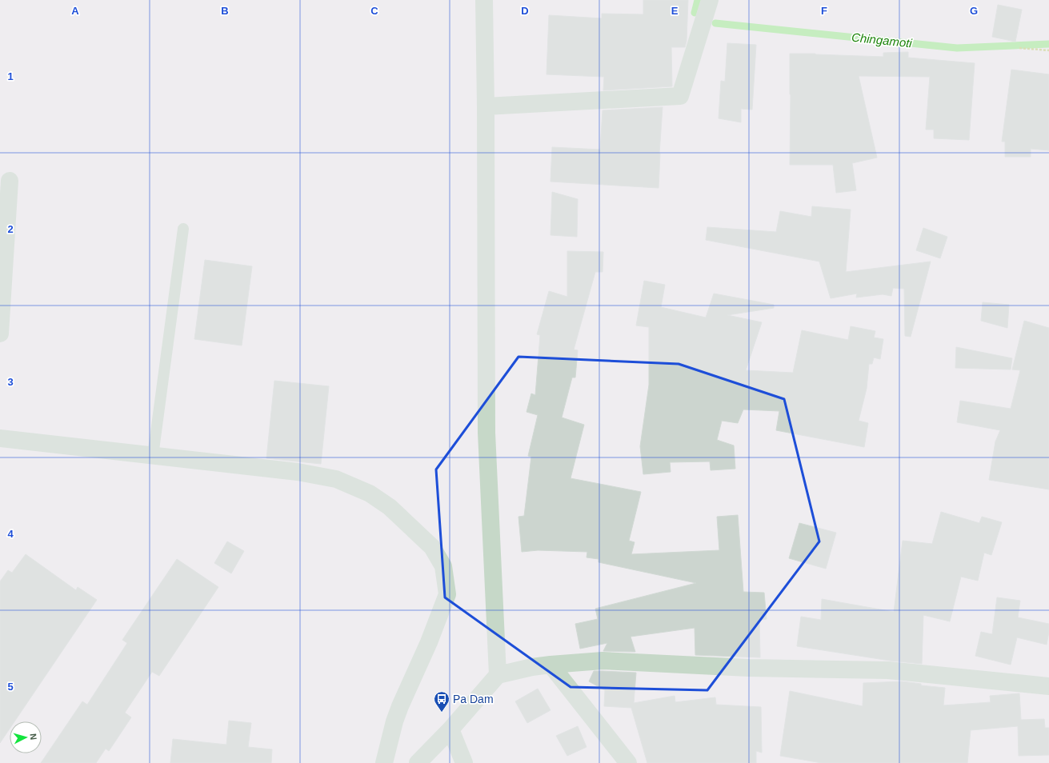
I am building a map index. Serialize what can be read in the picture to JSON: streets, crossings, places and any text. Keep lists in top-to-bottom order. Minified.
{"water":["Chingamoti"],"places":{"bus stop":["Pa Dam"]},"north":"right","grid":{"columns":["A","B","C","D","E","F","G"],"rows":["1","2","3","4","5"]}}
